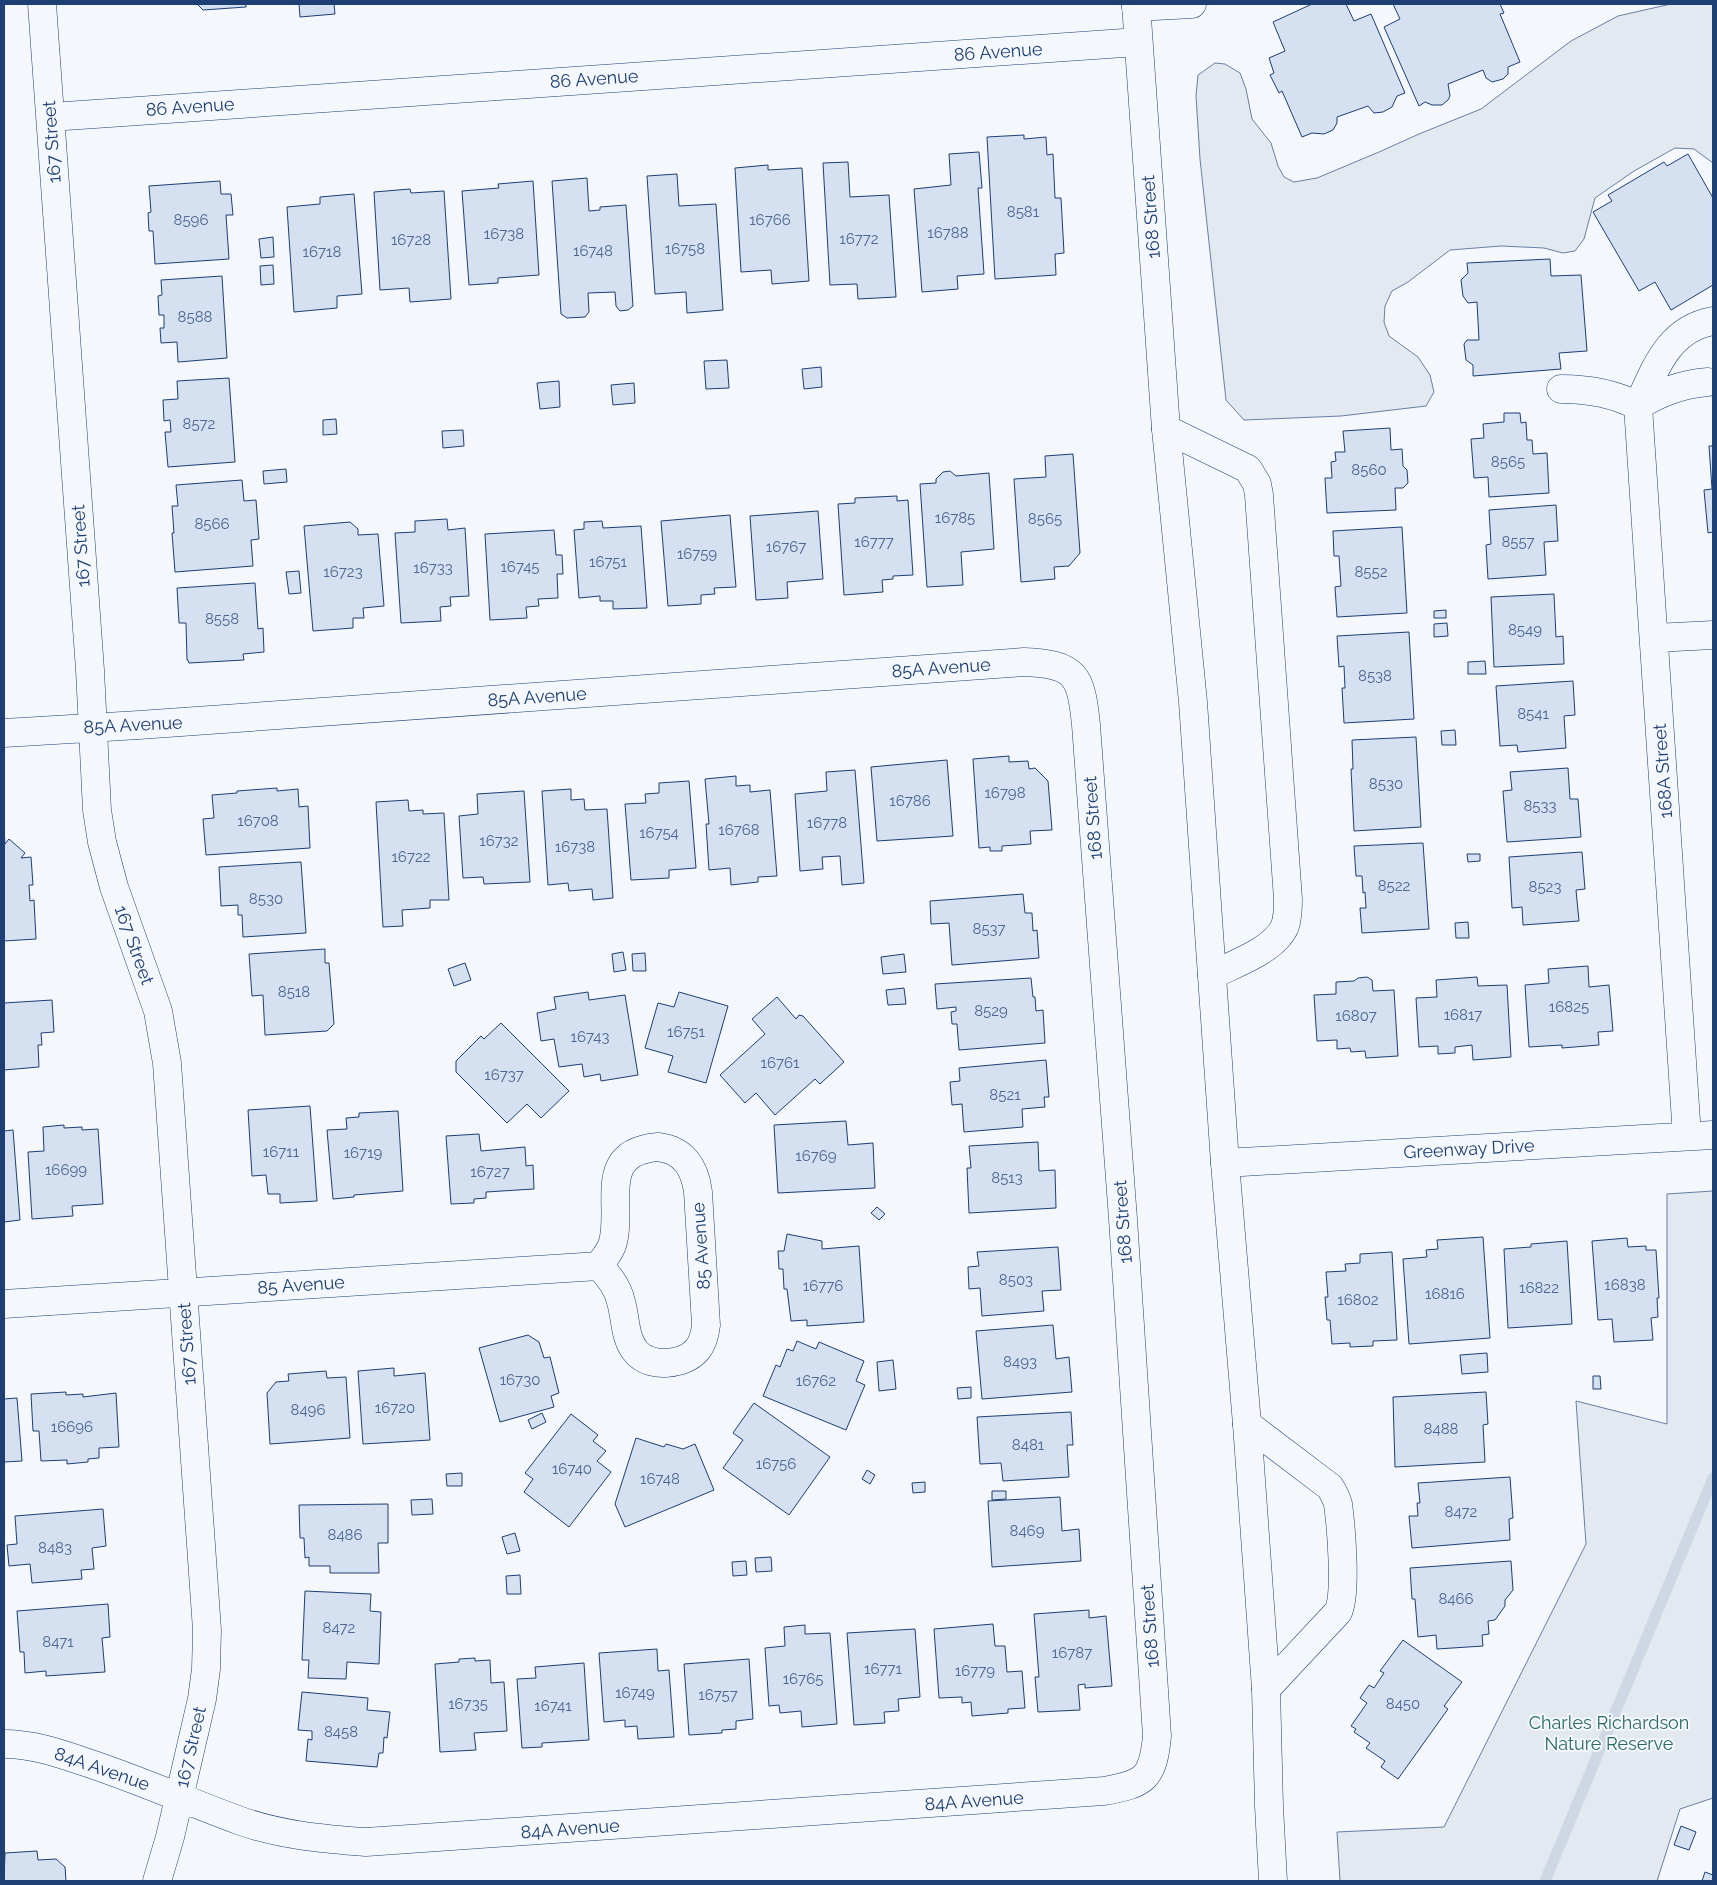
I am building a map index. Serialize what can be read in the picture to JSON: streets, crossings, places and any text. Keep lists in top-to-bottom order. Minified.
{"streets":{"street":["86 Avenue","167 Street","168 Street","85A Avenue","168A Street","Greenway Drive","85 Avenue","84A Avenue"]},"crossings":[["86 Avenue","167 Street"],["86 Avenue","168 Street"],["167 Street","85A Avenue"],["167 Street","85 Avenue"],["167 Street","84A Avenue"],["168 Street","85A Avenue"],["168 Street","Greenway Drive"],["168 Street","84A Avenue"],["168A Street","Greenway Drive"]],"parks":["Charles Richardson Nature Reserve"],"house_numbers":["8581","8596","16766","16788","16738","16772","16728","16758","16748","16718","8588","8572","8565","8560","16785","8565","8566","16777","8557","16767","16759","16751","16745","16733","16723","8552","8558","8549","8538","8541","8530","16798","16786","8533","16708","16778","16768","16754","16732","16738","16722","8522","8523","8530","8537","8518","16825","8529","16817","16807","16751","16743","16761","16737","8521","16711","16719","16769","16699","16727","8513","8503","16838","16776","16822","16816","16802","8493","16730","16762","16720","8496","16696","8488","8481","16756","16740","16748","8472","8469","8486","8483","8466","8472","8471","16787","16771","16779","16765","16749","16757","16735","8450","16741","8458"]}
